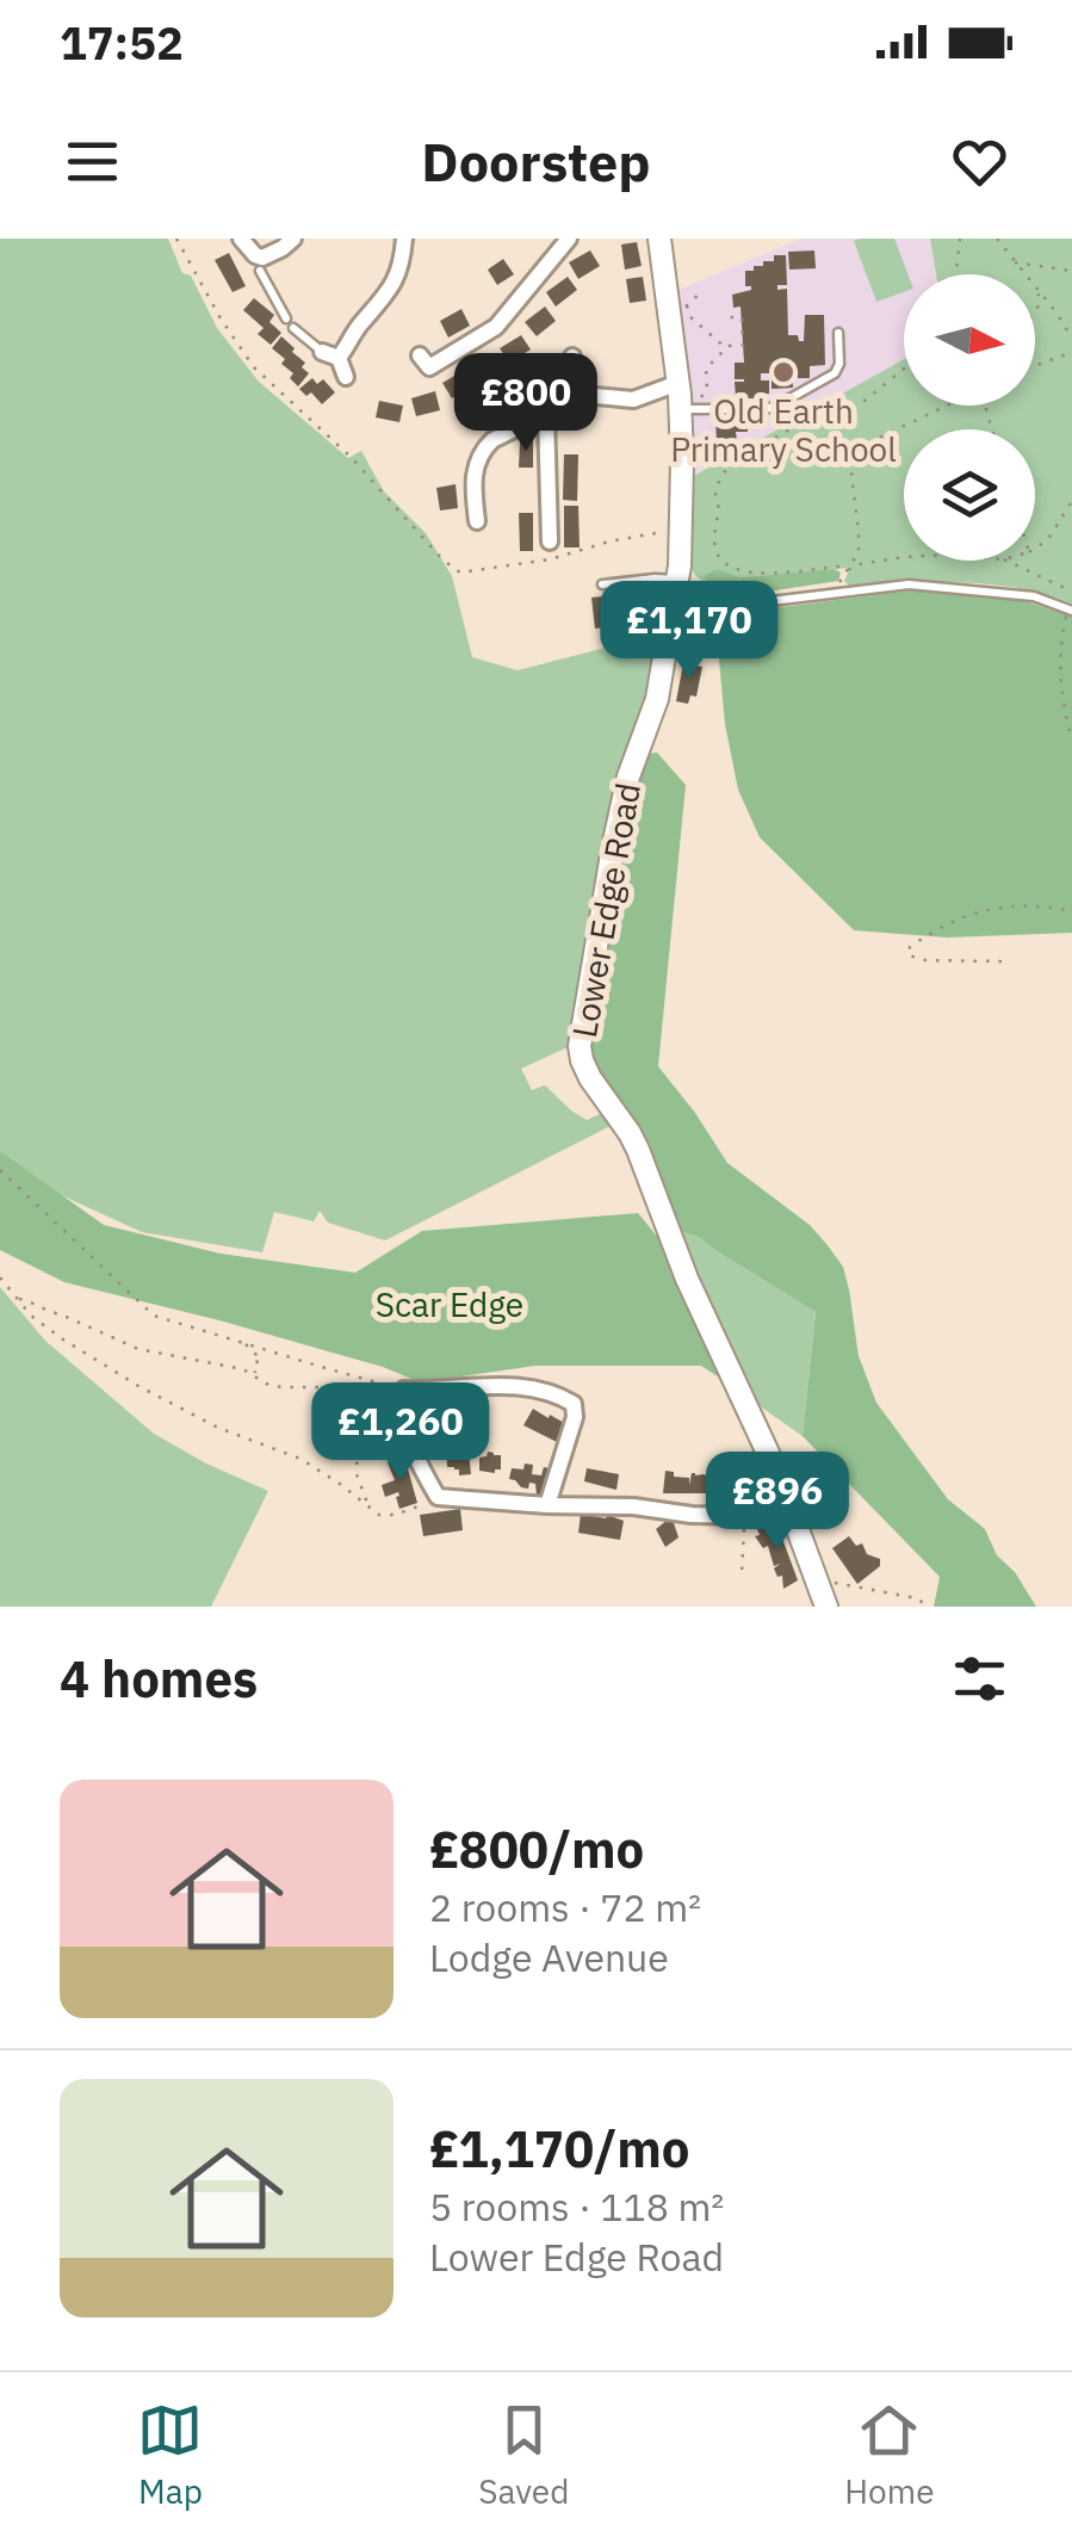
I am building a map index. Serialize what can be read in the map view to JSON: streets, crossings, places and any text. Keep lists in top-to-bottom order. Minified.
{"streets":{"street":["Lower Edge Road"]},"parks":["Scar Edge"],"places":["Old Earth Primary School"],"north":"right","page":{"status":"17:52","header":"Doorstep","price":["£800","£1,170","£1,260","£896"],"heading":"4 homes","list":[{"name":"£800/mo","note":"2 rooms · 72 m² · Lodge Avenue"},{"name":"£1,170/mo","note":"5 rooms · 118 m² · Lower Edge Road"}],"tabs":["Map","Saved","Home"]}}
